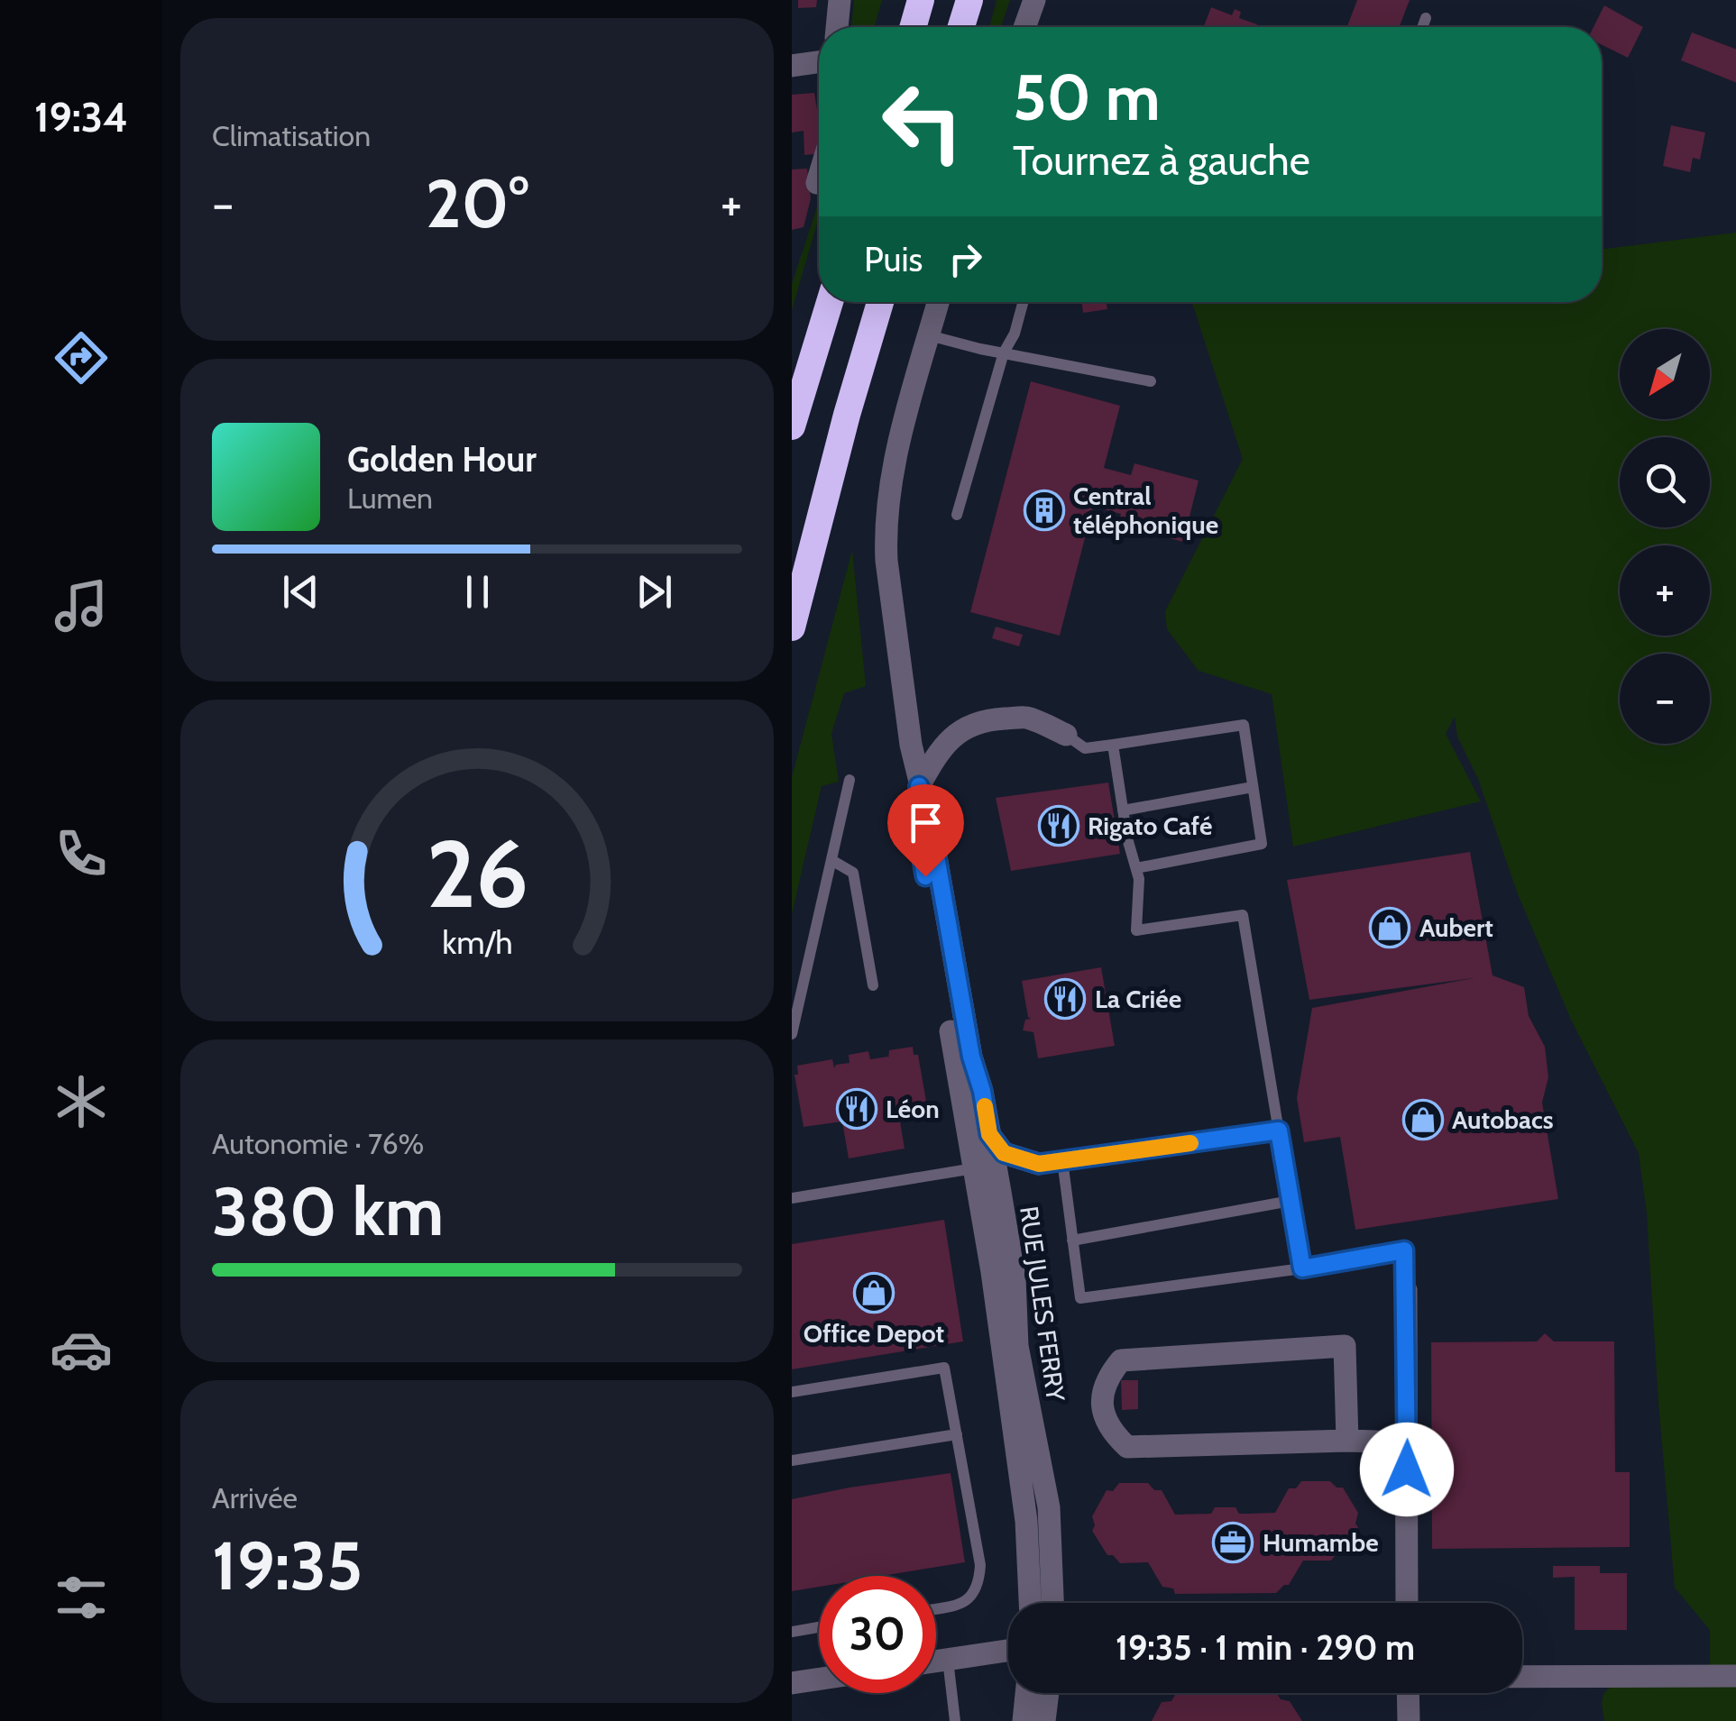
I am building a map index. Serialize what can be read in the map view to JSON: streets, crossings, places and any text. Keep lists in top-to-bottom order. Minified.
{"streets":{"street":["RUE JULES FERRY"]},"places":{"building":["Central téléphonique"],"restaurant":["Rigato Café","La Criée","Léon"],"shop":["Aubert","Autobacs","Office Depot"],"office":["Humambe"]},"north":"bottom left","page":{"tabs":"19:34","tile":["Climatisation",["Autonomie · 76%","380 km"],["Arrivée","19:35"]],"turn":["50 m","Tournez à gauche"],"heat":["−","20°","+"],"then":"Puis","map_buttons":["+","−"],"song":["Golden Hour","Lumen"],"limit":"30","trip":"19:35 · 1 min · 290 m","gauge":["26","km/h"]}}
